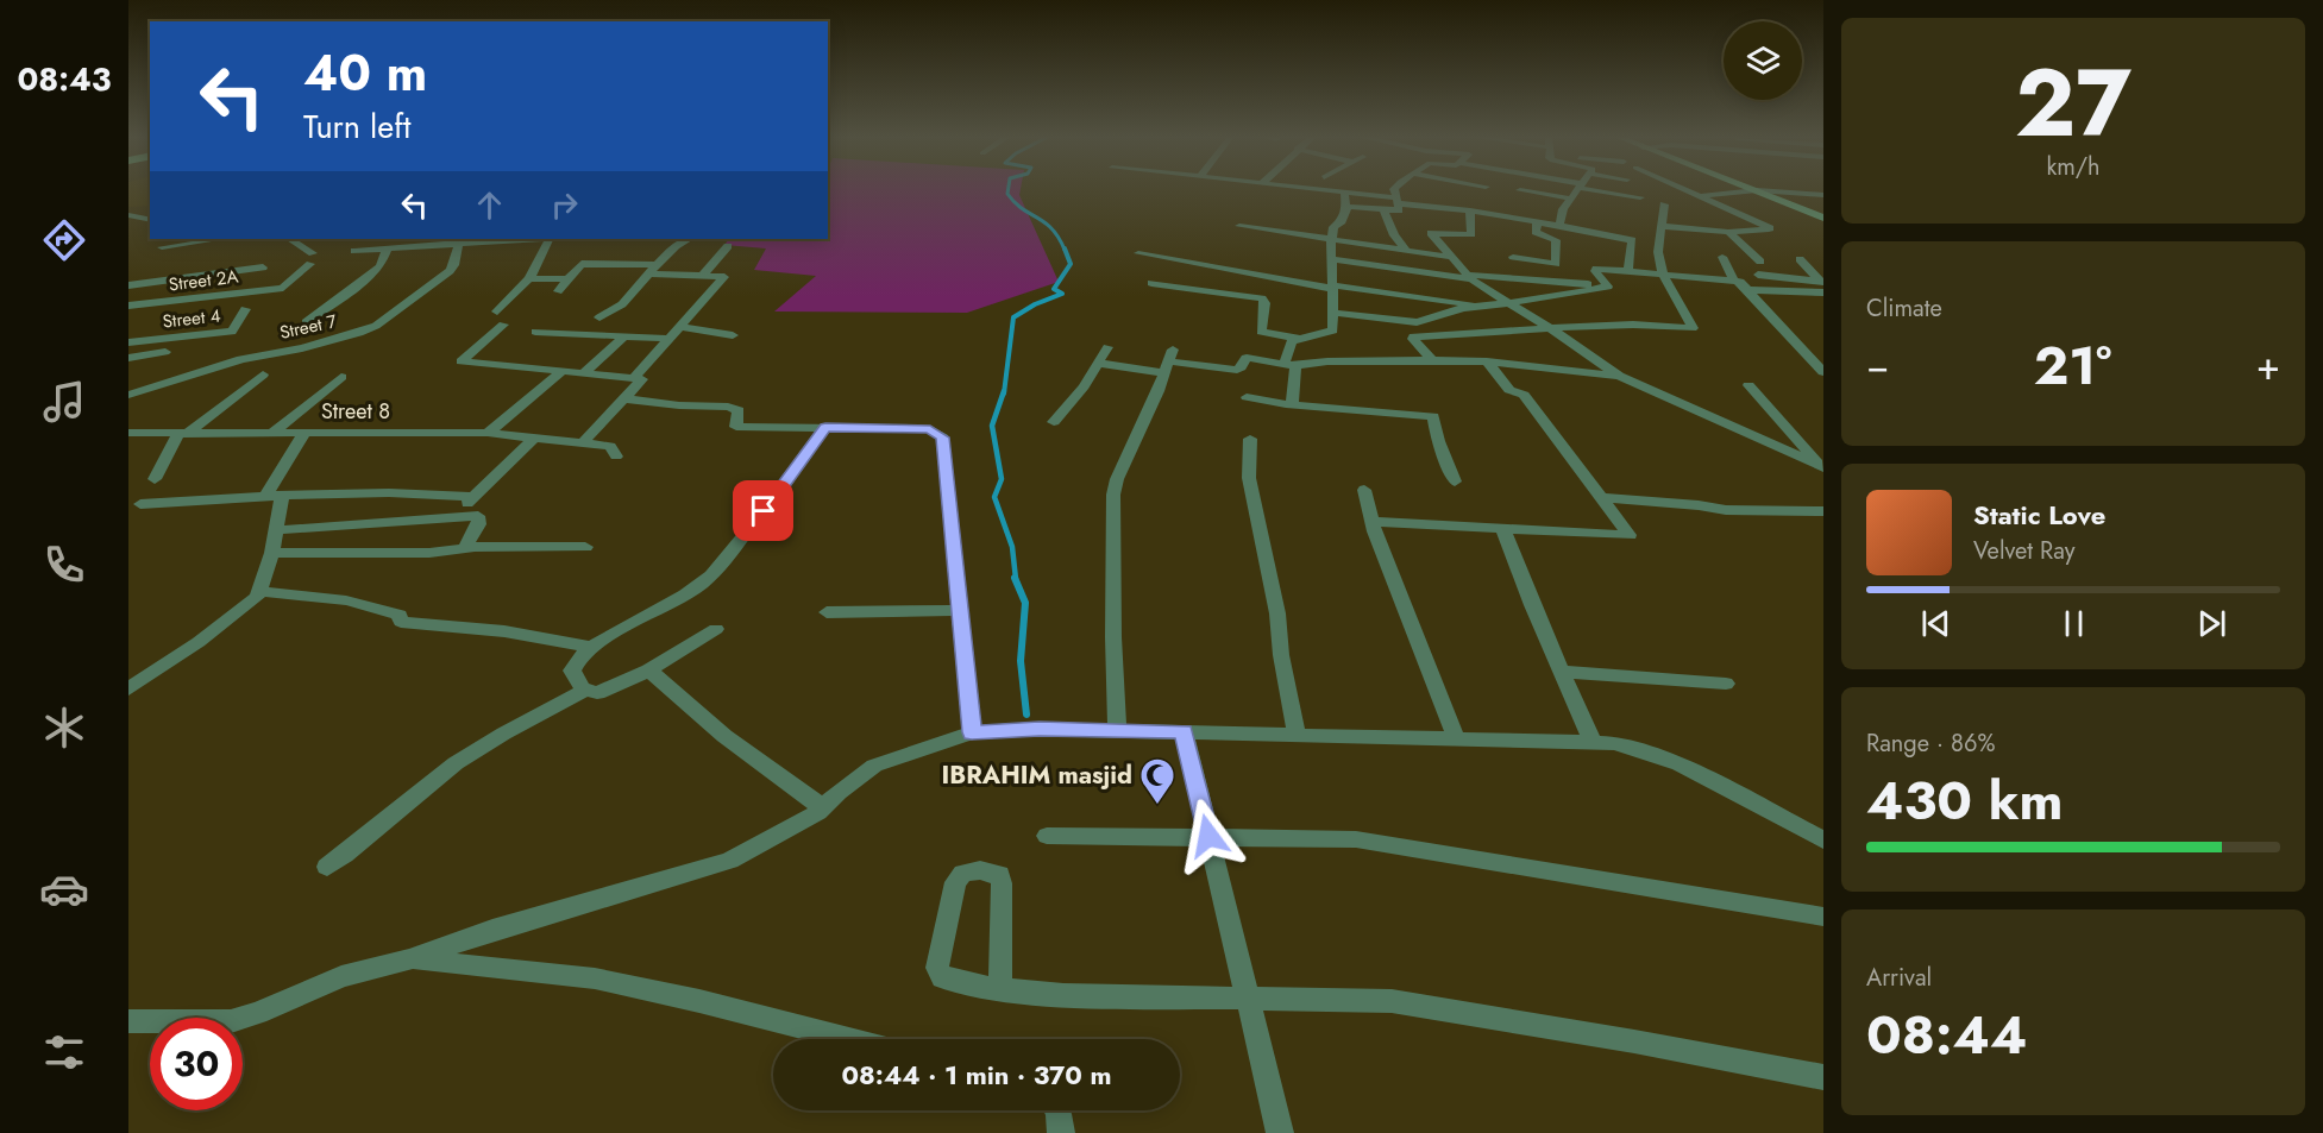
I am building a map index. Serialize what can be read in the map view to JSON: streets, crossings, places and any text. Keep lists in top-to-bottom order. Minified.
{"streets":{"street":["Street 2A","Street 4","Street 7","Street 8"]},"places":{"mosque":["IBRAHIM masjid"]},"page":{"tabs":"08:43","tile":[["27","km/h"],"Climate",["Range · 86%","430 km"],["Arrival","08:44"]],"turn":["40 m","Turn left"],"heat":["−","21°","+"],"song":["Static Love","Velvet Ray"],"limit":"30","trip":"08:44 · 1 min · 370 m"}}
